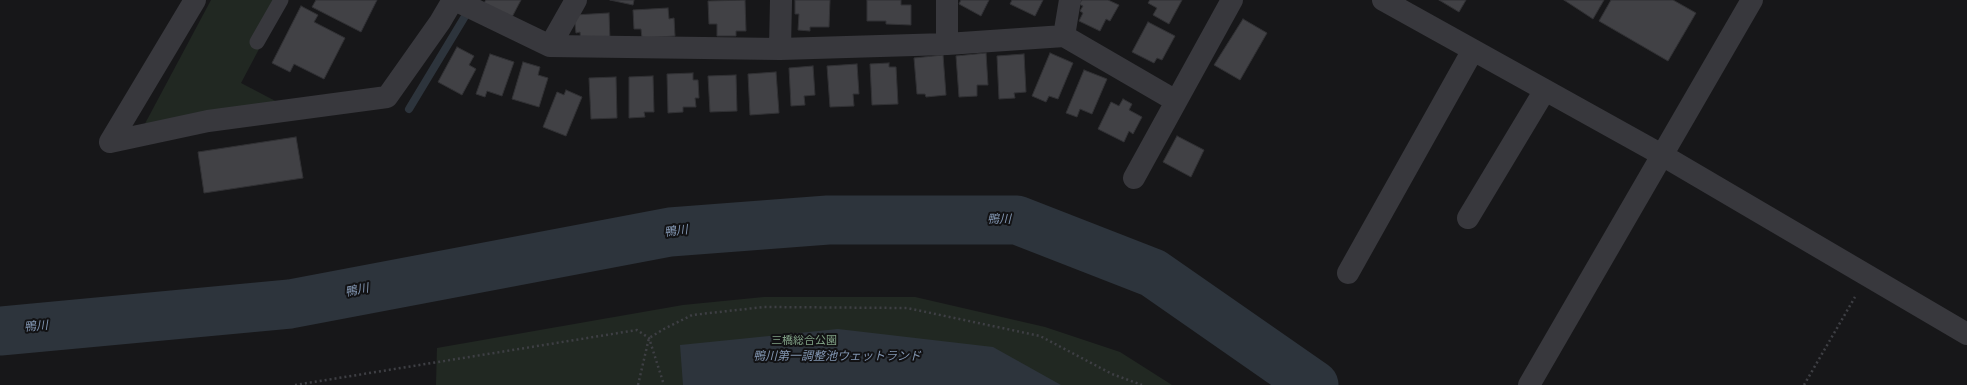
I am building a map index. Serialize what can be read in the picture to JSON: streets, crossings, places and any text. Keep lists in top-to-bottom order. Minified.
{"water":["鴨川","鴨川第一調整池ウェットランド"],"parks":["三橋総合公園"]}
